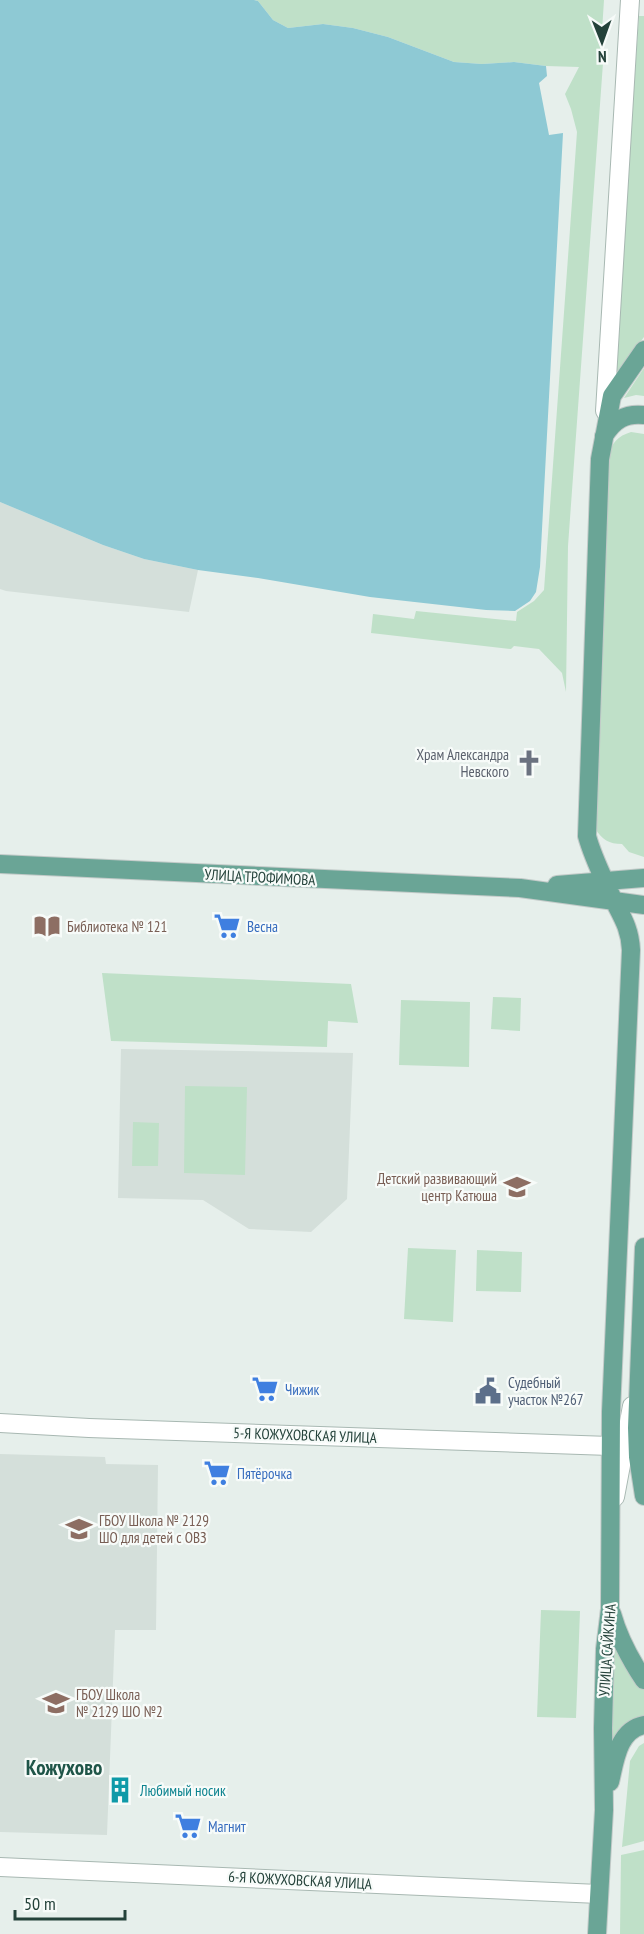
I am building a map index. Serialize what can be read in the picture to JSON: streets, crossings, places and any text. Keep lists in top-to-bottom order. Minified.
{"streets":{"main road":["УЛИЦА ТРОФИМОВА","УЛИЦА САЙКИНА"],"street":["5-Я КОЖУХОВСКАЯ УЛИЦА","6-Я КОЖУХОВСКАЯ УЛИЦА"]},"crossings":[["УЛИЦА САЙКИНА","6-Я КОЖУХОВСКАЯ УЛИЦА"]],"districts":["Кожухово"],"places":{"church":["Храм Александра Невского"],"library":["Библиотека № 121"],"supermarket":["Весна","Чижик","Пятёрочка","Магнит"],"school or university":["Детский развивающий центр Катюша","ГБОУ Школа № 2129 ШО для детей с ОВЗ","ГБОУ Школа № 2129 ШО №2"],"public building":["Судебный участок №267"],"building":["Любимый носик"]},"scale_bar":"50 m","north":"bottom"}
